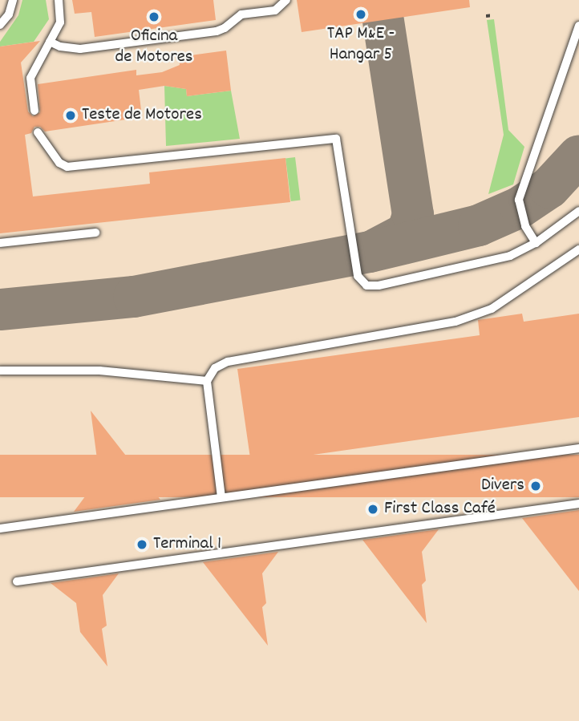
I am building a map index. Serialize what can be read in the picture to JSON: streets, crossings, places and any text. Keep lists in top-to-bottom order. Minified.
{"places":["TAP M&E - Hangar 5","Oficina de Motores","Teste de Motores","Divers","First Class Café","Terminal 1"]}
